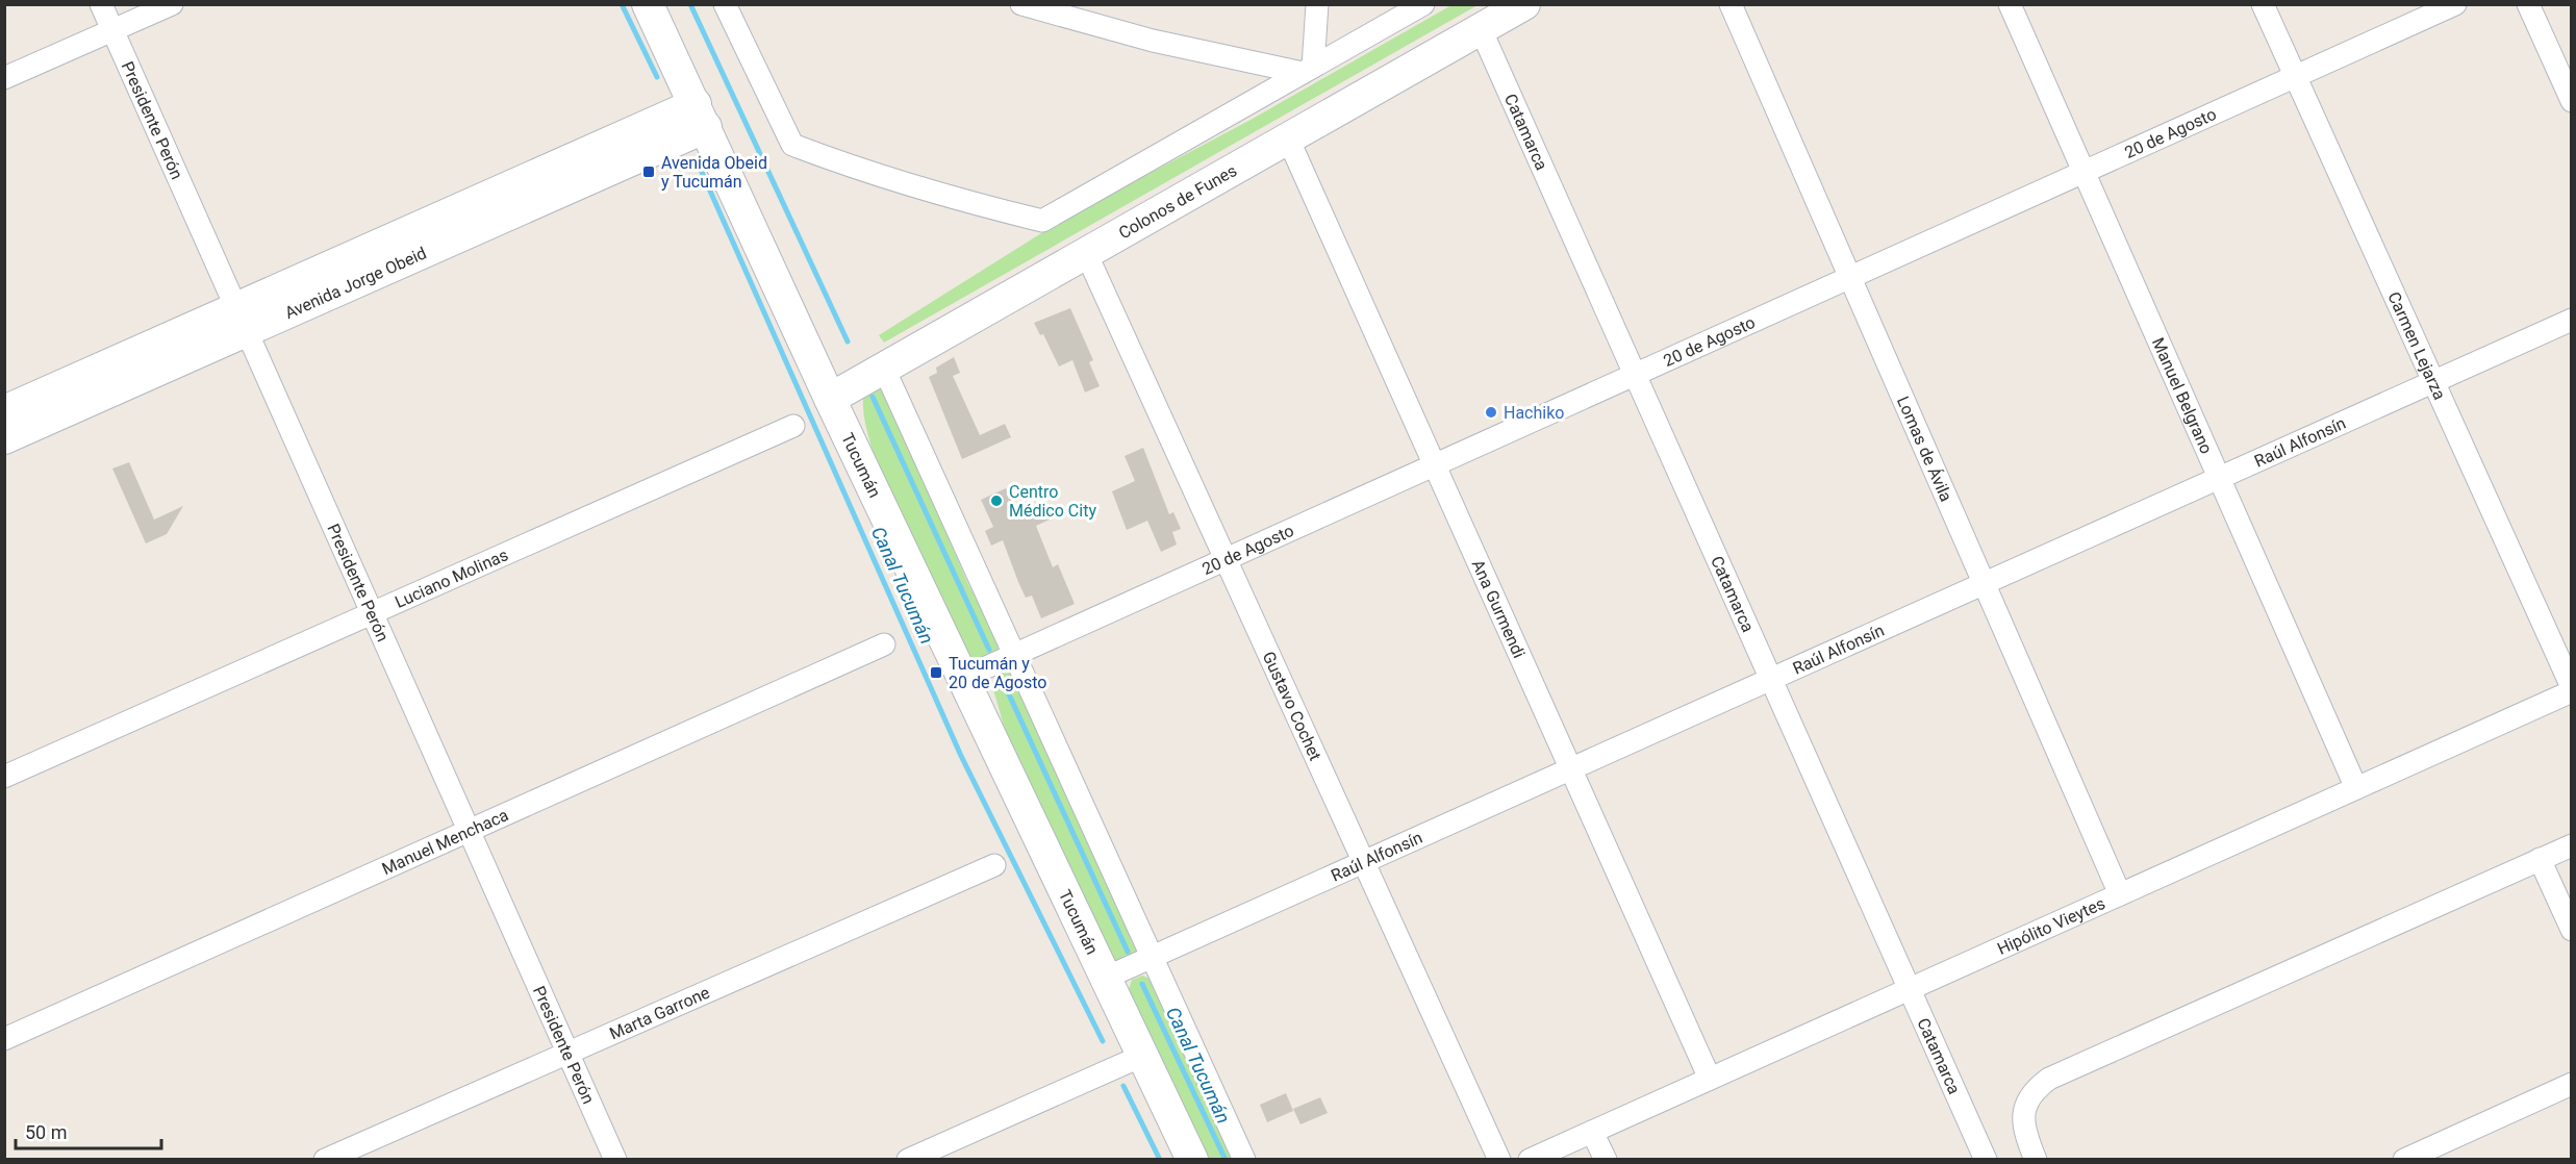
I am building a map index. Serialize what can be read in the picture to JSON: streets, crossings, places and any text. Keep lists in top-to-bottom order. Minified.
{"streets":{"main road":["Colonos de Funes","Avenida Jorge Obeid","Tucumán"],"street":["Presidente Perón","Catamarca","20 de Agosto","Carmen Lejarza","Manuel Belgrano","Raúl Alfonsín","Lomas de Ávila","Luciano Molinas","Ana Gurmendi","Gustavo Cochet","Manuel Menchaca","Hipólito Vieytes","Marta Garrone"]},"crossings":[["Presidente Perón","Avenida Jorge Obeid"],["Presidente Perón","Luciano Molinas"],["Presidente Perón","Manuel Menchaca"],["Presidente Perón","Marta Garrone"],["Catamarca","20 de Agosto"],["Catamarca","Colonos de Funes"],["Catamarca","Raúl Alfonsín"],["Catamarca","Hipólito Vieytes"],["20 de Agosto","Carmen Lejarza"],["20 de Agosto","Manuel Belgrano"],["20 de Agosto","Lomas de Ávila"],["20 de Agosto","Tucumán"],["20 de Agosto","Ana Gurmendi"],["20 de Agosto","Gustavo Cochet"],["Colonos de Funes","Tucumán"],["Colonos de Funes","Ana Gurmendi"],["Colonos de Funes","Gustavo Cochet"],["Avenida Jorge Obeid","Tucumán"],["Carmen Lejarza","Raúl Alfonsín"],["Carmen Lejarza","Hipólito Vieytes"],["Manuel Belgrano","Raúl Alfonsín"],["Manuel Belgrano","Hipólito Vieytes"],["Raúl Alfonsín","Lomas de Ávila"],["Raúl Alfonsín","Tucumán"],["Raúl Alfonsín","Ana Gurmendi"],["Raúl Alfonsín","Gustavo Cochet"],["Lomas de Ávila","Hipólito Vieytes"],["Ana Gurmendi","Hipólito Vieytes"]],"water":["Canal Tucumán"],"places":{"transit":["Avenida Obeid y Tucumán","Tucumán y 20 de Agosto"],"other":["Hachiko","Centro Médico City"]},"scale_bar":"50 m"}
